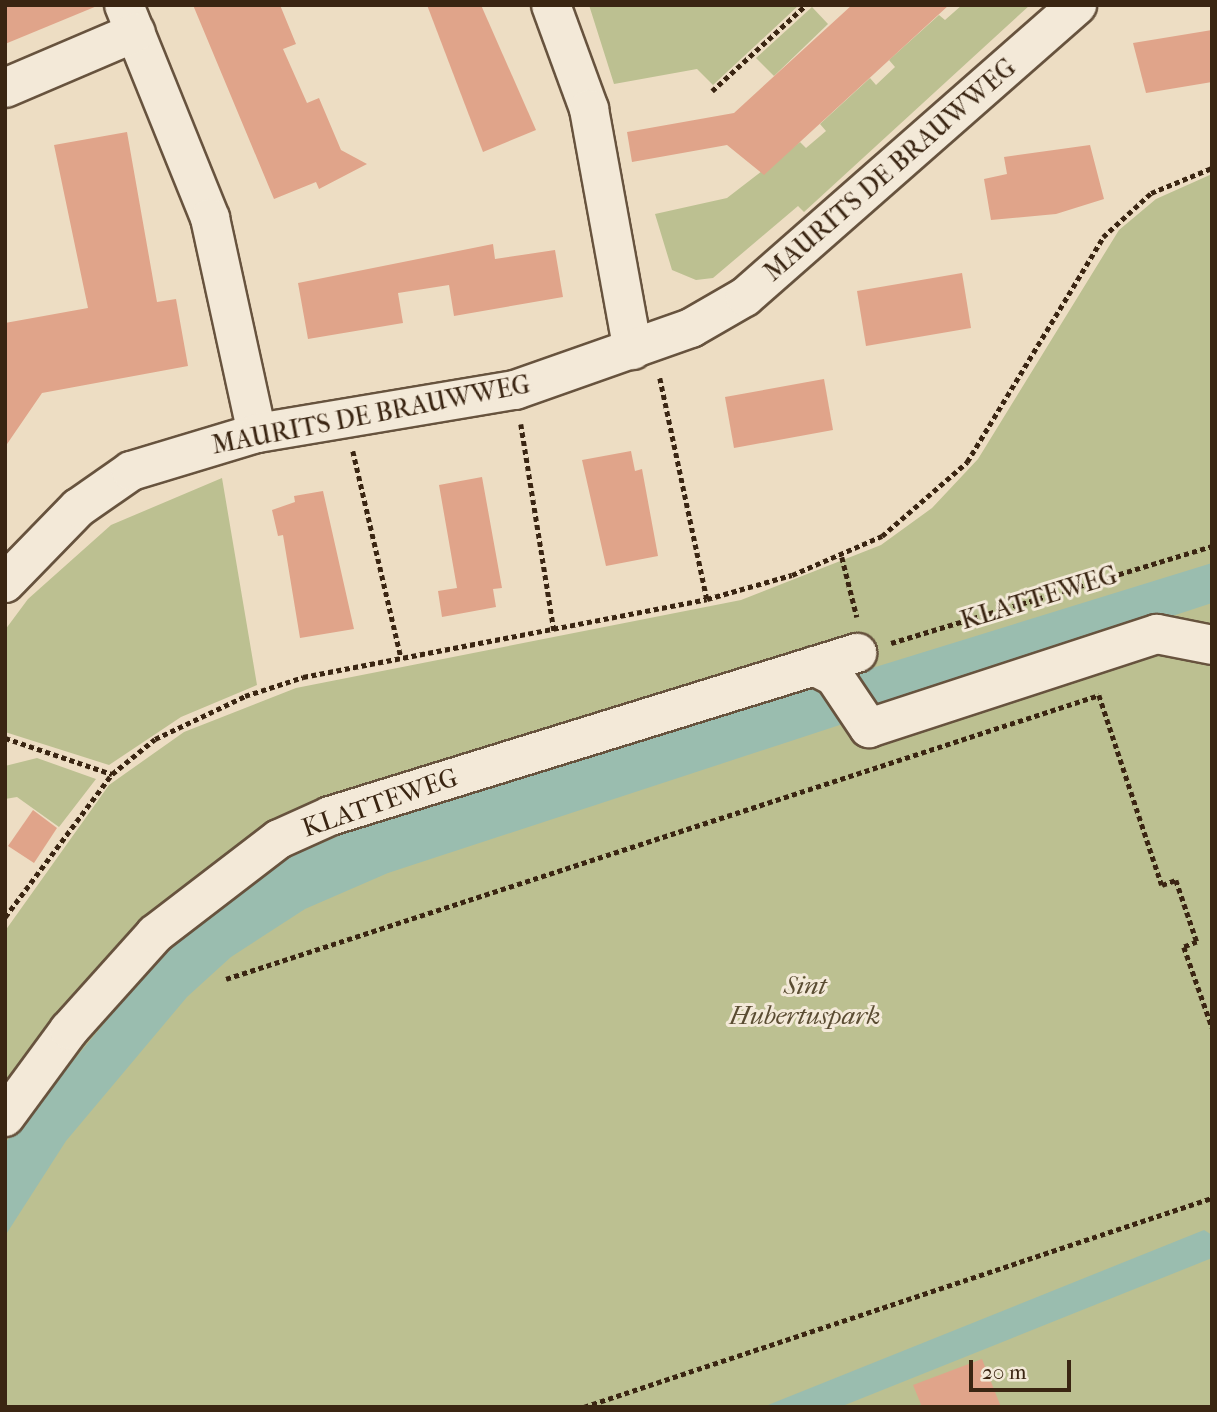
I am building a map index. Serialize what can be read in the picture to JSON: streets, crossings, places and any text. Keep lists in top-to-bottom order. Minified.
{"streets":{"street":["MAURITS DE BRAUWWEG","KLATTEWEG"]},"parks":["Sint Hubertuspark"],"scale_bar":"20 m"}
